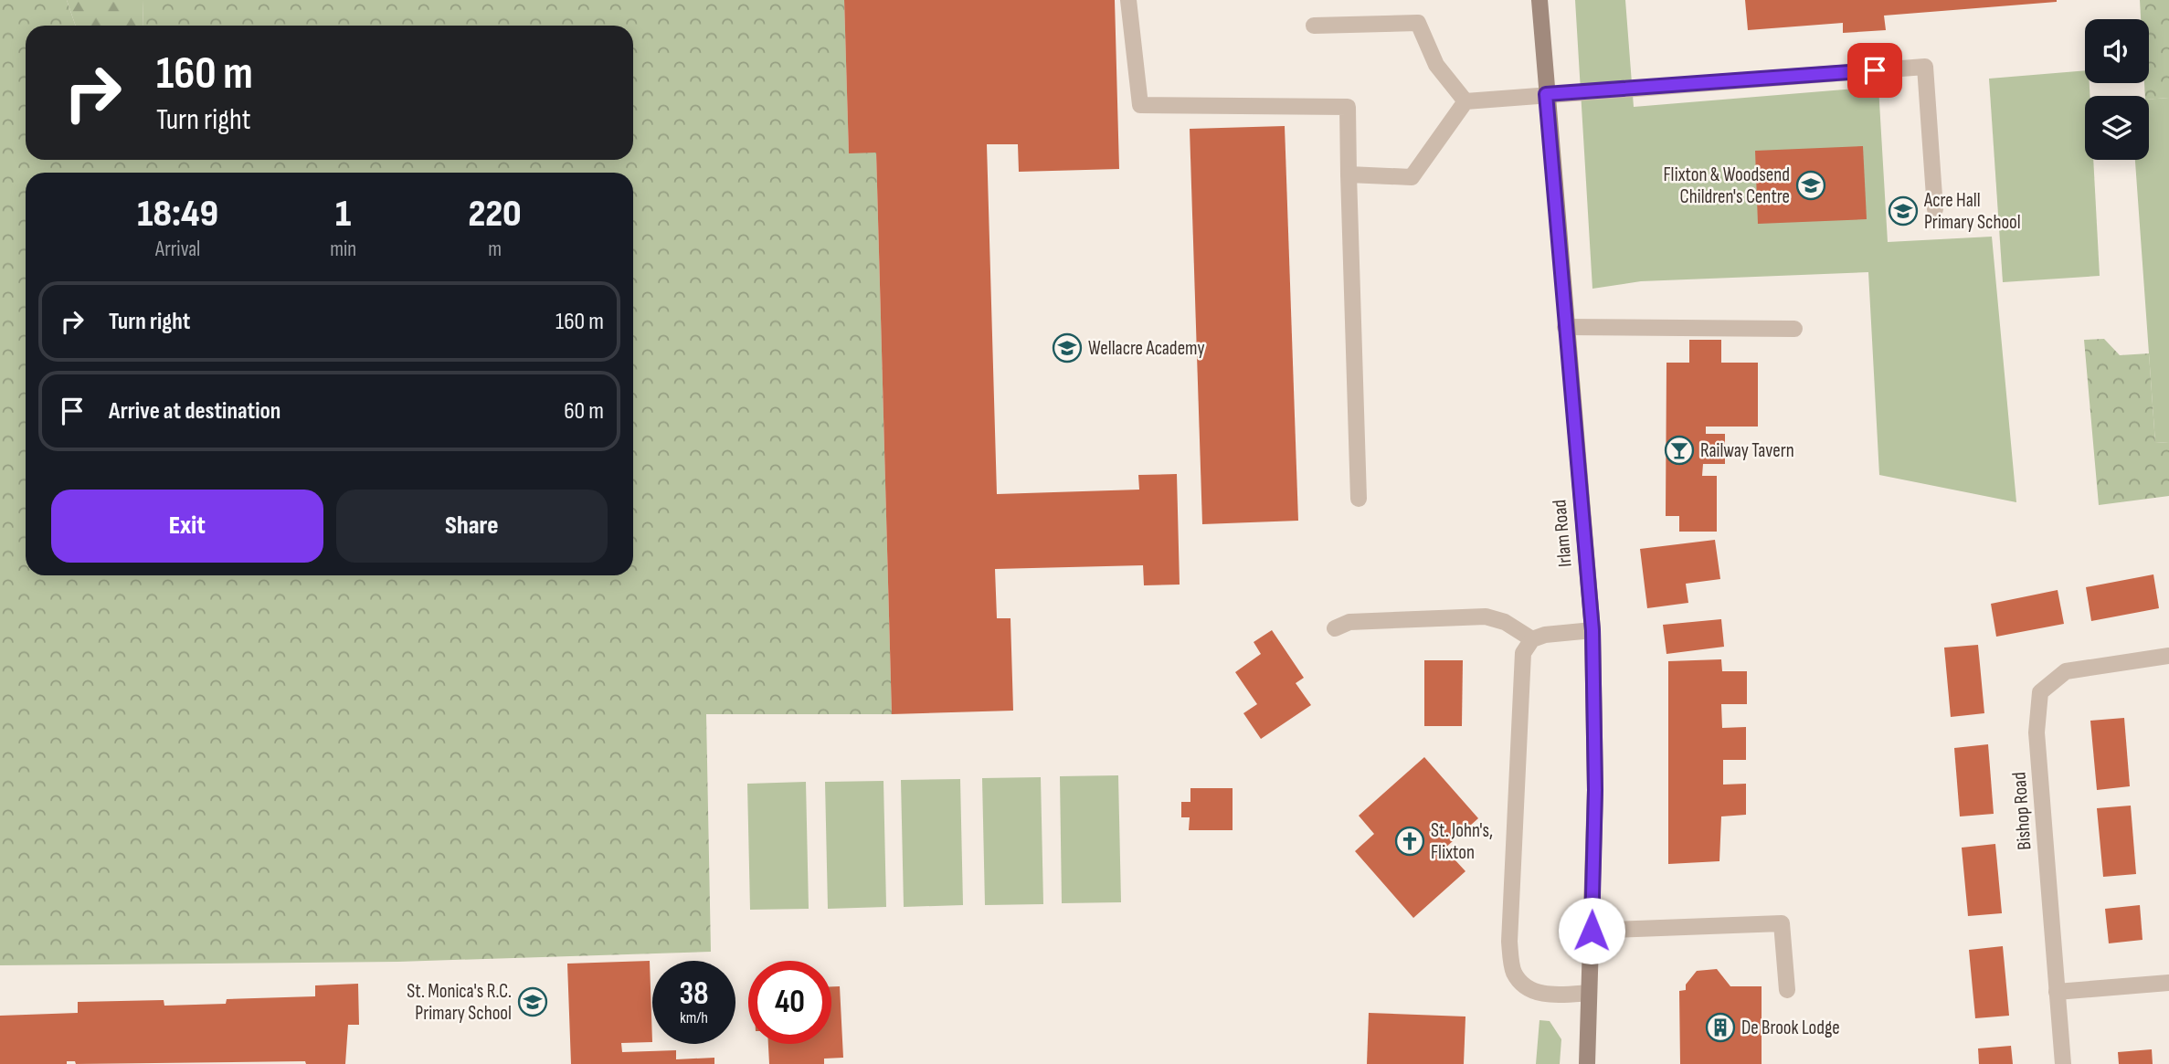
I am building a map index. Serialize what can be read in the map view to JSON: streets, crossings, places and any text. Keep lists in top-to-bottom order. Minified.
{"streets":{"street":["Irlam Road","Bishop Road"]},"places":{"school or university":["Flixton & Woodsend Children's Centre","Acre Hall Primary School","Wellacre Academy","St. Monica's R.C. Primary School"],"bar":["Railway Tavern"],"church":["St. John's, Flixton"],"building":["De Brook Lodge"]},"page":{"turn":["160 m","Turn right"],"eta":["18:49","Arrival","1","min","220","m"],"list":[{"name":"Turn right","value":"160 m"},{"name":"Arrive at destination","value":"60 m"}],"buttons":["Exit","Share"],"speed":"38 km/h","limit":"40"}}
